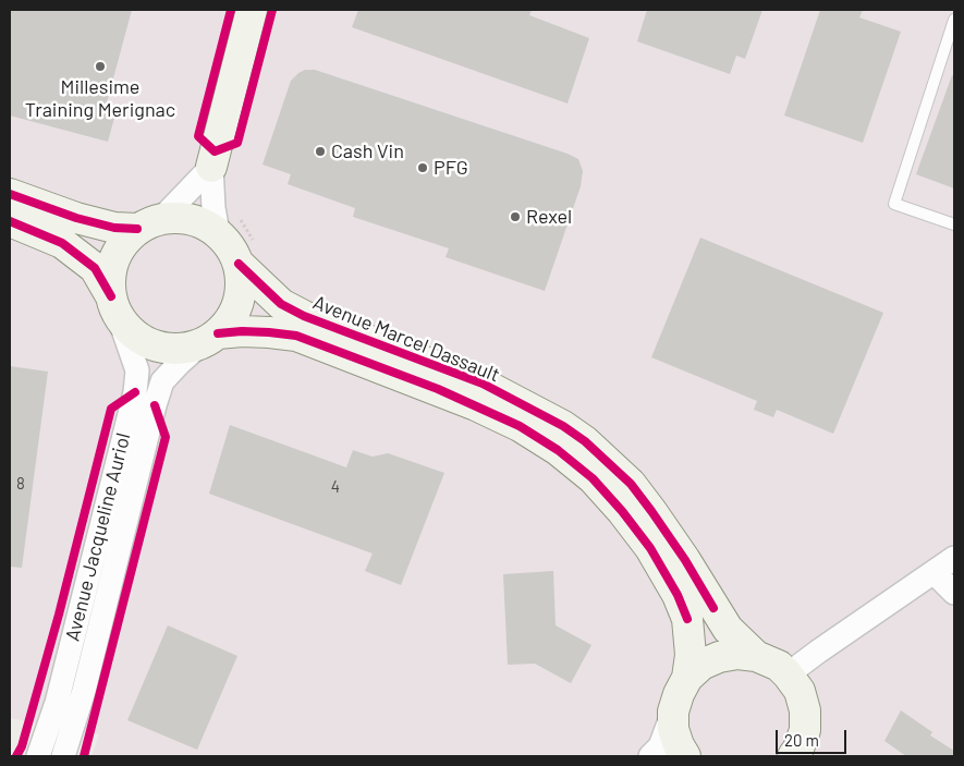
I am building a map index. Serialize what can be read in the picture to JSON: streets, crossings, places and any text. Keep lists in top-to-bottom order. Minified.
{"streets":{"main road":["Avenue Marcel Dassault"],"street":["Avenue Jacqueline Auriol"]},"crossings":[["Avenue Marcel Dassault","Avenue Jacqueline Auriol"]],"places":["Millesime Training Merignac","Cash Vin","PFG","Rexel"],"house_numbers":["8","4"],"scale_bar":"20 m"}
